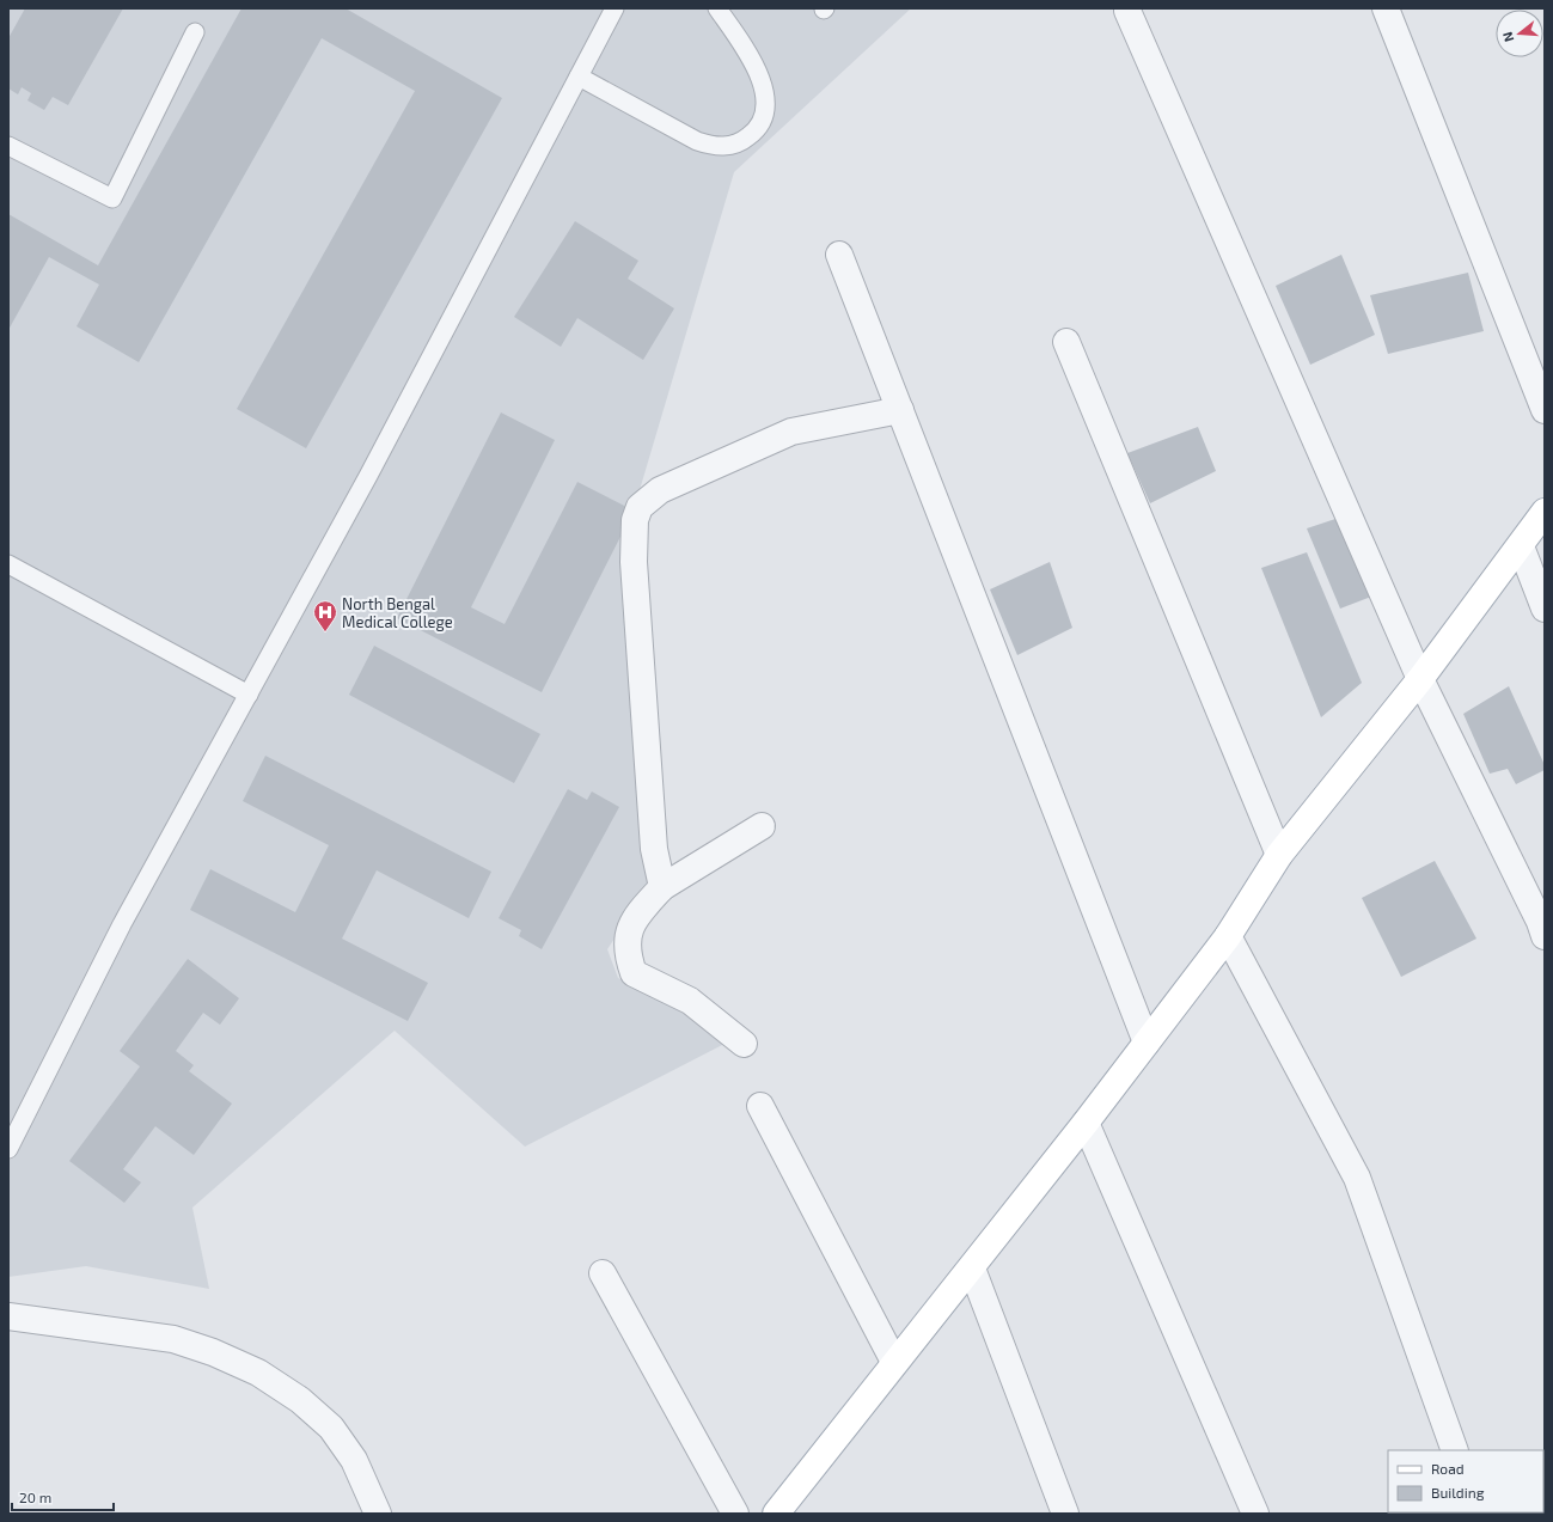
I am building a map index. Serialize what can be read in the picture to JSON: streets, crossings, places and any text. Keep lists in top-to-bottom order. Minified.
{"places":{"hospital":["North Bengal Medical College"]},"legend":["Road","Building"],"scale_bar":"20 m","north":"left"}
